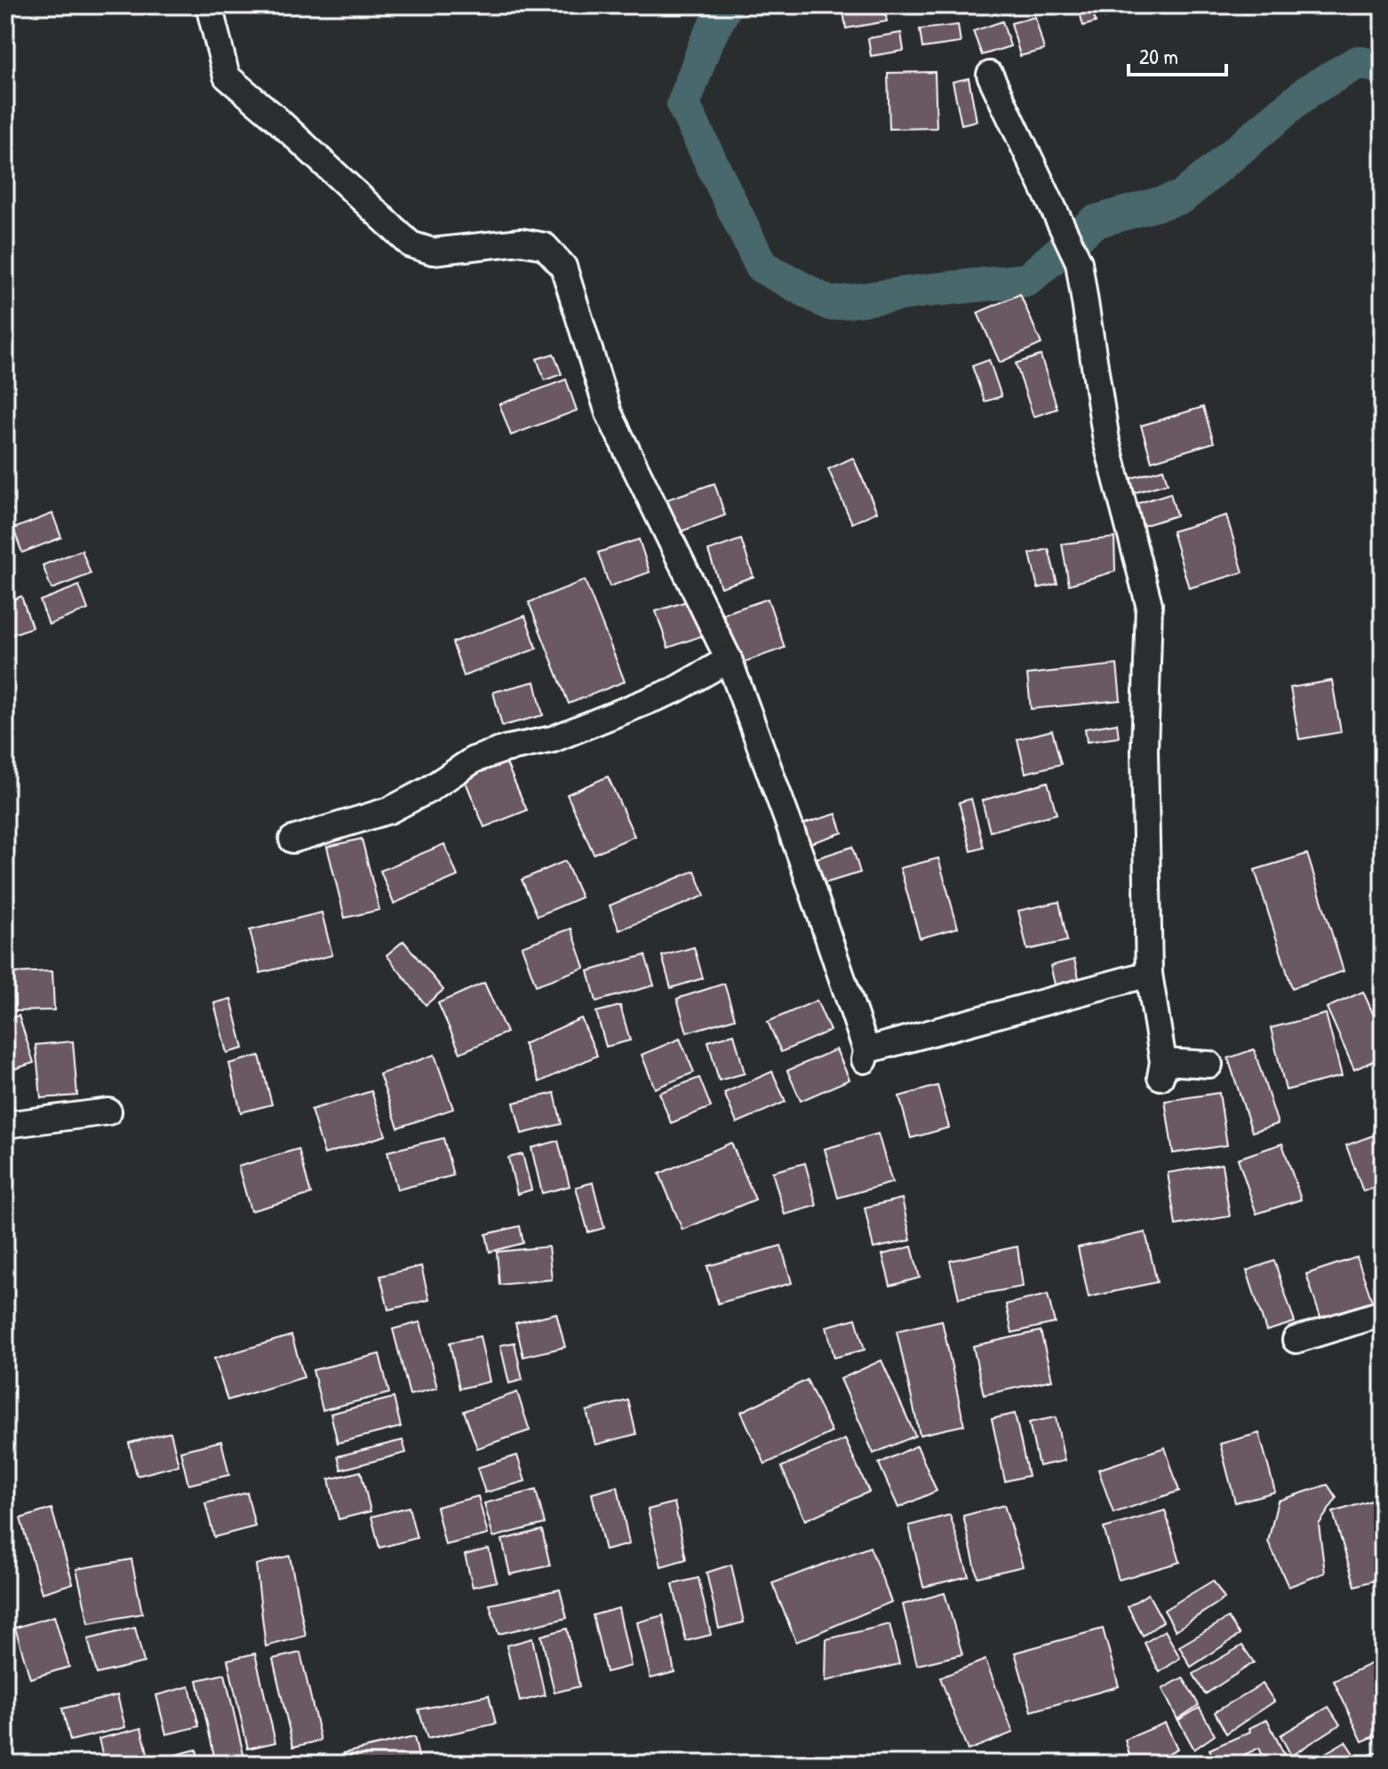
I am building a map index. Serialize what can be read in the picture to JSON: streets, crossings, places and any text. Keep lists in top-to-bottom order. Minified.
{"scale_bar":"20 m"}
